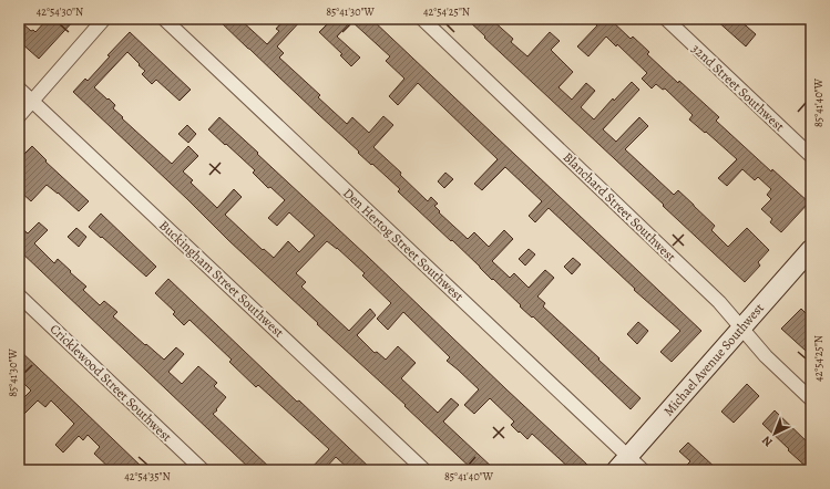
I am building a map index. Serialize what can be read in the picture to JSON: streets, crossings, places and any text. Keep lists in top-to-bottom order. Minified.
{"streets":{"street":["32nd Street Southwest","Blanchard Street Southwest","Den Hertog Street Southwest","Buckingham Street Southwest","Michael Avenue Southwest","Cricklewood Street Southwest"]},"crossings":[["Blanchard Street Southwest","Michael Avenue Southwest"],["Den Hertog Street Southwest","Michael Avenue Southwest"]],"north":"bottom left","coordinates":["42°54'30\"N","85°41'30\"W","42°54'25\"N","85°41'40\"W","42°54'35\"N"]}
